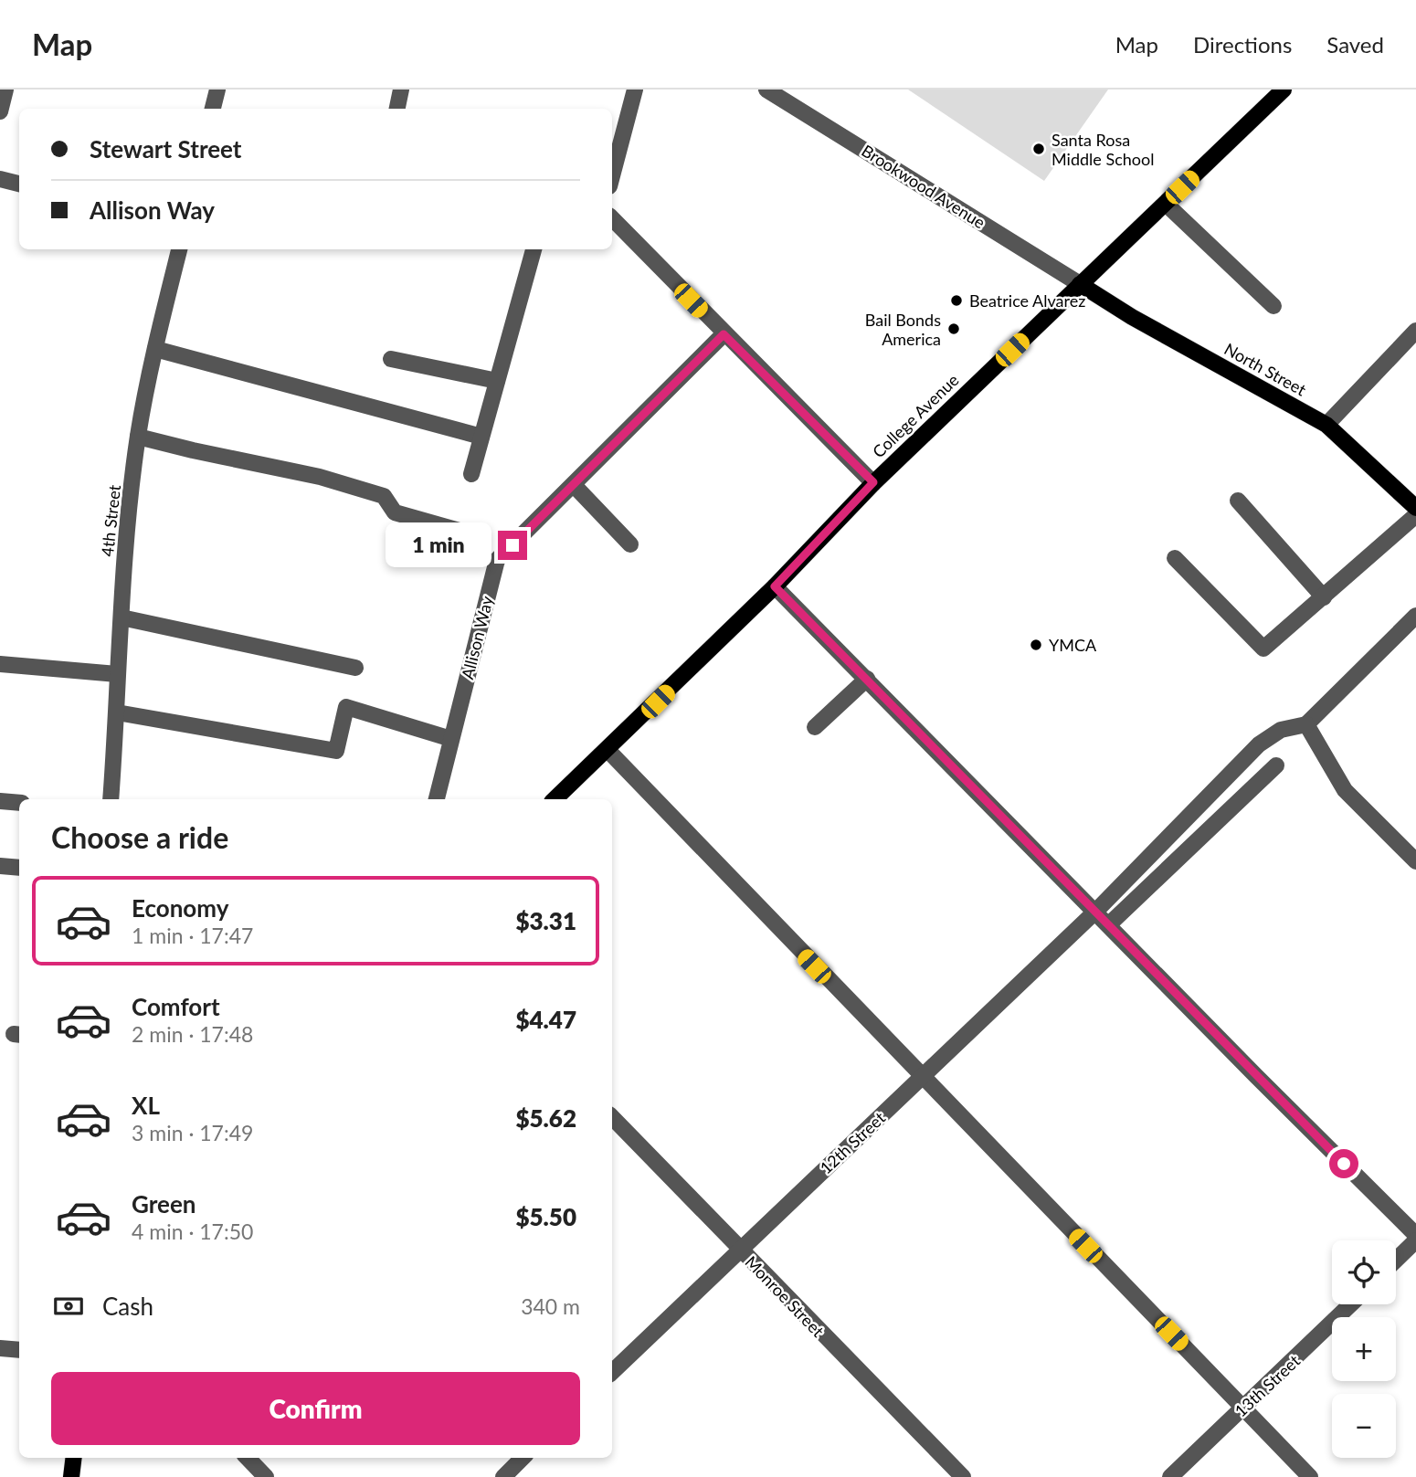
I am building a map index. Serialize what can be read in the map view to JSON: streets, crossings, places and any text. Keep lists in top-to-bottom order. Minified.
{"streets":{"main road":["North Street","College Avenue"],"street":["Brookwood Avenue","4th Street","Allison Way","12th Street","Monroe Street","13th Street"]},"crossings":[["Brookwood Avenue","North Street"],["Brookwood Avenue","College Avenue"],["North Street","College Avenue"],["12th Street","Monroe Street"]],"places":["Santa Rosa Middle School","Beatrice Alvarez","Bail Bonds America","YMCA"],"page":{"header":"Map","nav":["Map","Directions","Saved"],"banner":["Stewart Street","Allison Way"],"bubble":"1 min","heading":"Choose a ride","list":[{"name":"Economy","note":"1 min · 17:47","value":"$3.31"},{"name":"Comfort","note":"2 min · 17:48","value":"$4.47"},{"name":"XL","note":"3 min · 17:49","value":"$5.62"},{"name":"Green","note":"4 min · 17:50","value":"$5.50"}],"map_buttons":["+","−"],"pay":["Cash","340 m"],"buttons":"Confirm"}}
